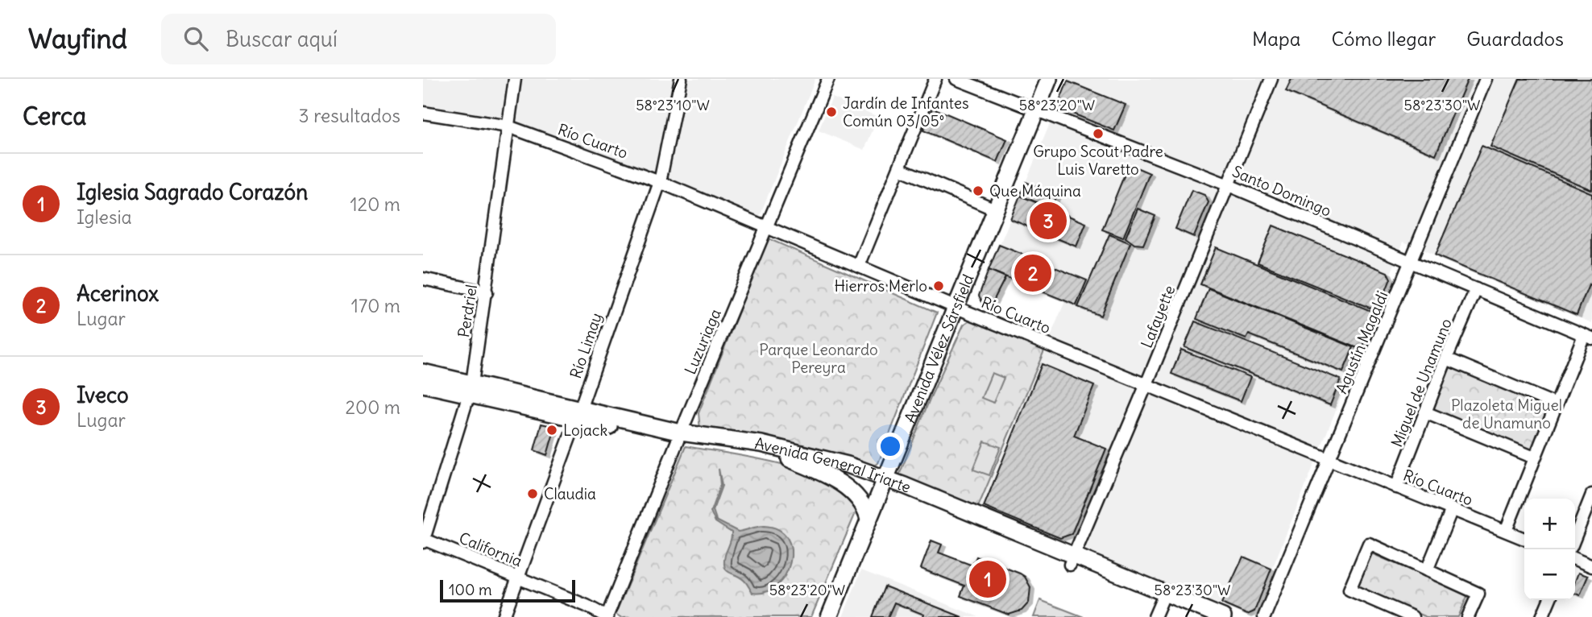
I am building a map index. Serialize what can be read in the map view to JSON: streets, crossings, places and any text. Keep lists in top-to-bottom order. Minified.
{"streets":{"main road":["Avenida Vélez Sársfield","Avenida General Iriarte"],"street":["Río Cuarto","Santo Domingo","Perdriel","Lafayette","Luzuriaga","Agustín Magaldi","Río Limay","Miguel de Unamuno","California"]},"crossings":[["Río Cuarto","Perdriel"],["Río Cuarto","Lafayette"],["Río Cuarto","Luzuriaga"],["Río Cuarto","Agustín Magaldi"],["Río Cuarto","Río Limay"],["Río Cuarto","Avenida Vélez Sársfield"],["Río Cuarto","Miguel de Unamuno"],["Santo Domingo","Lafayette"],["Santo Domingo","Agustín Magaldi"],["Santo Domingo","Avenida Vélez Sársfield"],["Santo Domingo","Miguel de Unamuno"],["Perdriel","Avenida General Iriarte"],["Perdriel","California"],["Lafayette","Avenida General Iriarte"],["Luzuriaga","Avenida General Iriarte"],["Luzuriaga","California"],["Río Limay","Avenida General Iriarte"],["Río Limay","California"],["Avenida Vélez Sársfield","Avenida General Iriarte"]],"parks":["Parque Leonardo Pereyra","Plazoleta Miguel de Unamuno"],"places":["Jardín de Infantes Común 03/05°","Grupo Scout Padre Luis Varetto","Que Máquina","Hierros Merlo","Lojack","Claudia"],"scale_bar":"100 m","page":{"header":"Wayfind","search":"Buscar aquí","nav":["Mapa","Cómo llegar","Guardados"],"heading":["Cerca","3 resultados"],"list":[{"mark":"1","name":"Iglesia Sagrado Corazón","note":"Iglesia","value":"120 m"},{"mark":"2","name":"Acerinox","note":"Lugar","value":"170 m"},{"mark":"3","name":"Iveco","note":"Lugar","value":"200 m"}],"pins":["3","2","1"],"map_buttons":["+","−"],"scale":"100 m"},"coordinates":["58°23'20\"W","58°23'10\"W","58°23'30\"W"]}
